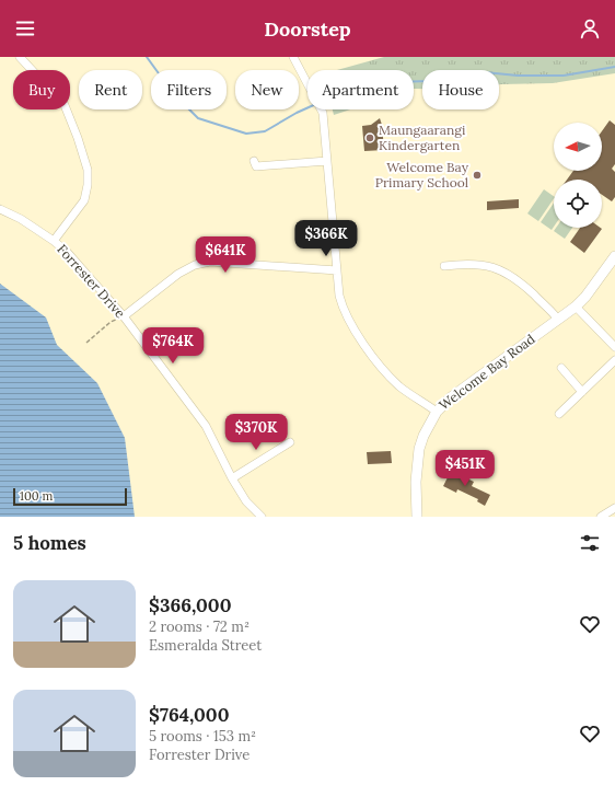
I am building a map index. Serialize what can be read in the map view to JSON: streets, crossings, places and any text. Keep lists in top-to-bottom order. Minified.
{"streets":{"main road":["Welcome Bay Road"],"street":["Forrester Drive"]},"places":["Maungaarangi Kindergarten","Welcome Bay Primary School"],"scale_bar":"100 m","north":"left","page":{"header":"Doorstep","chip":["Buy","Rent","Filters","New","Apartment","House"],"price":["$366K","$641K","$764K","$370K","$451K"],"scale":"100 m","heading":"5 homes","list":[{"name":"$366,000","note":"2 rooms · 72 m² · Esmeralda Street"},{"name":"$764,000","note":"5 rooms · 153 m² · Forrester Drive"}]}}
